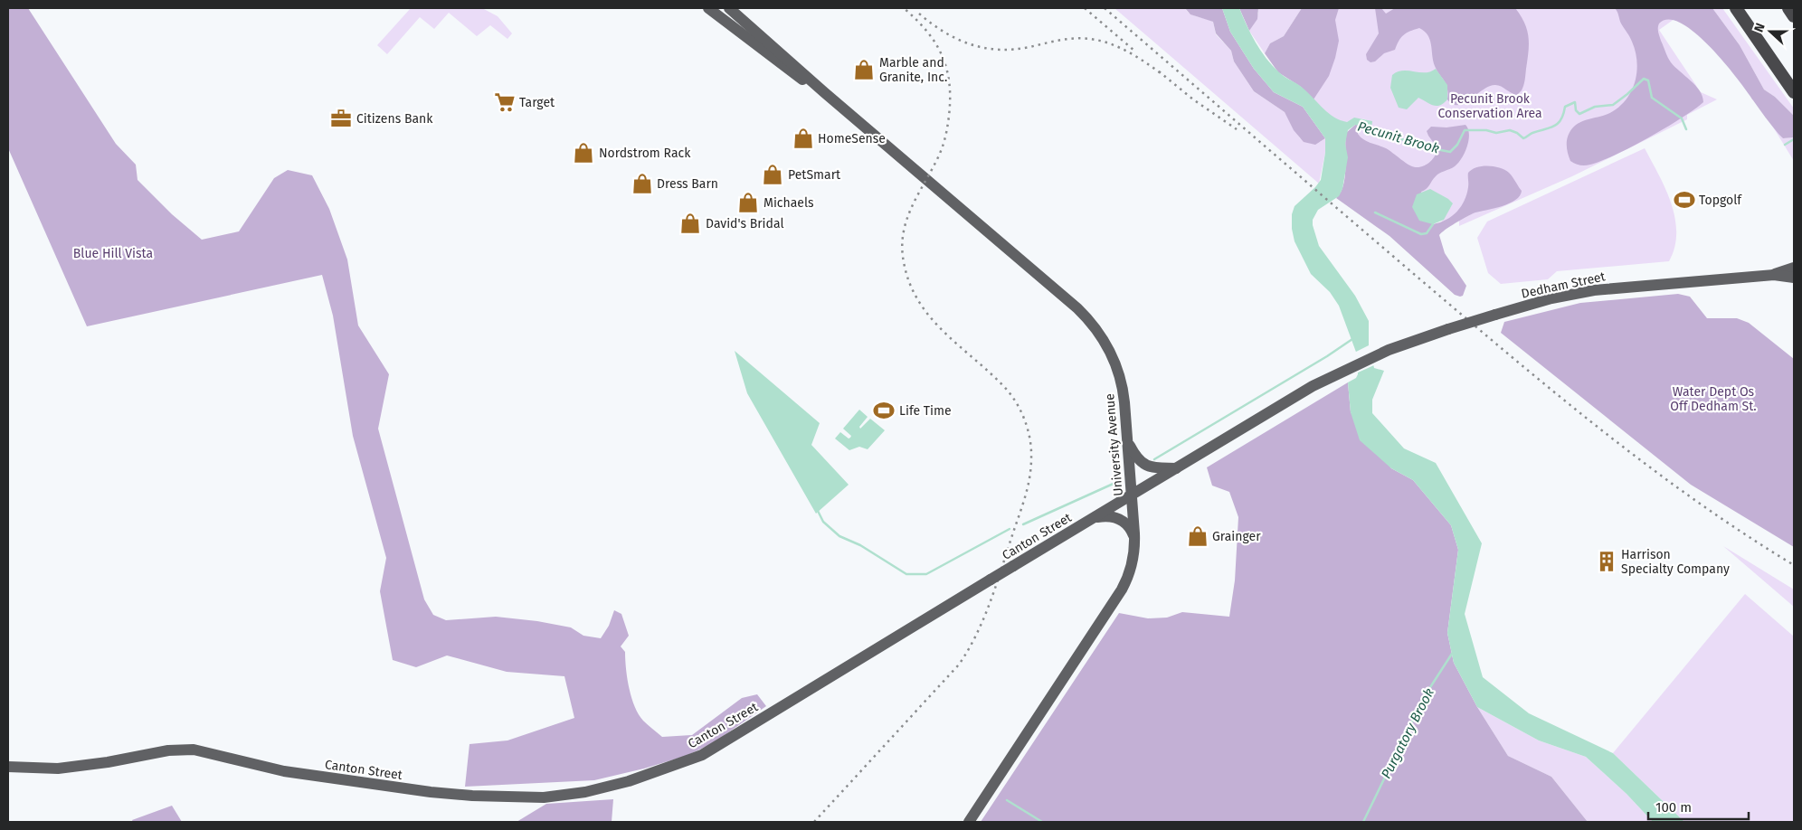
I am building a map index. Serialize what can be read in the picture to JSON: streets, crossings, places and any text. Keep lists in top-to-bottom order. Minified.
{"streets":{"main road":["Dedham Street","University Avenue","Canton Street"]},"crossings":[["Dedham Street","Canton Street"],["University Avenue","Canton Street"]],"water":["Pecunit Brook","Purgatory Brook"],"parks":["Pecunit Brook Conservation Area","Blue Hill Vista","Water Dept Os Off Dedham St."],"places":{"shop":["Marble and Granite, Inc.","HomeSense","Nordstrom Rack","PetSmart","Dress Barn","Michaels","David's Bridal","Grainger"],"supermarket":["Target"],"office":["Citizens Bank"],"sports":["Topgolf","Life Time"],"building":["Harrison Specialty Company"]},"scale_bar":"100 m","north":"left"}
